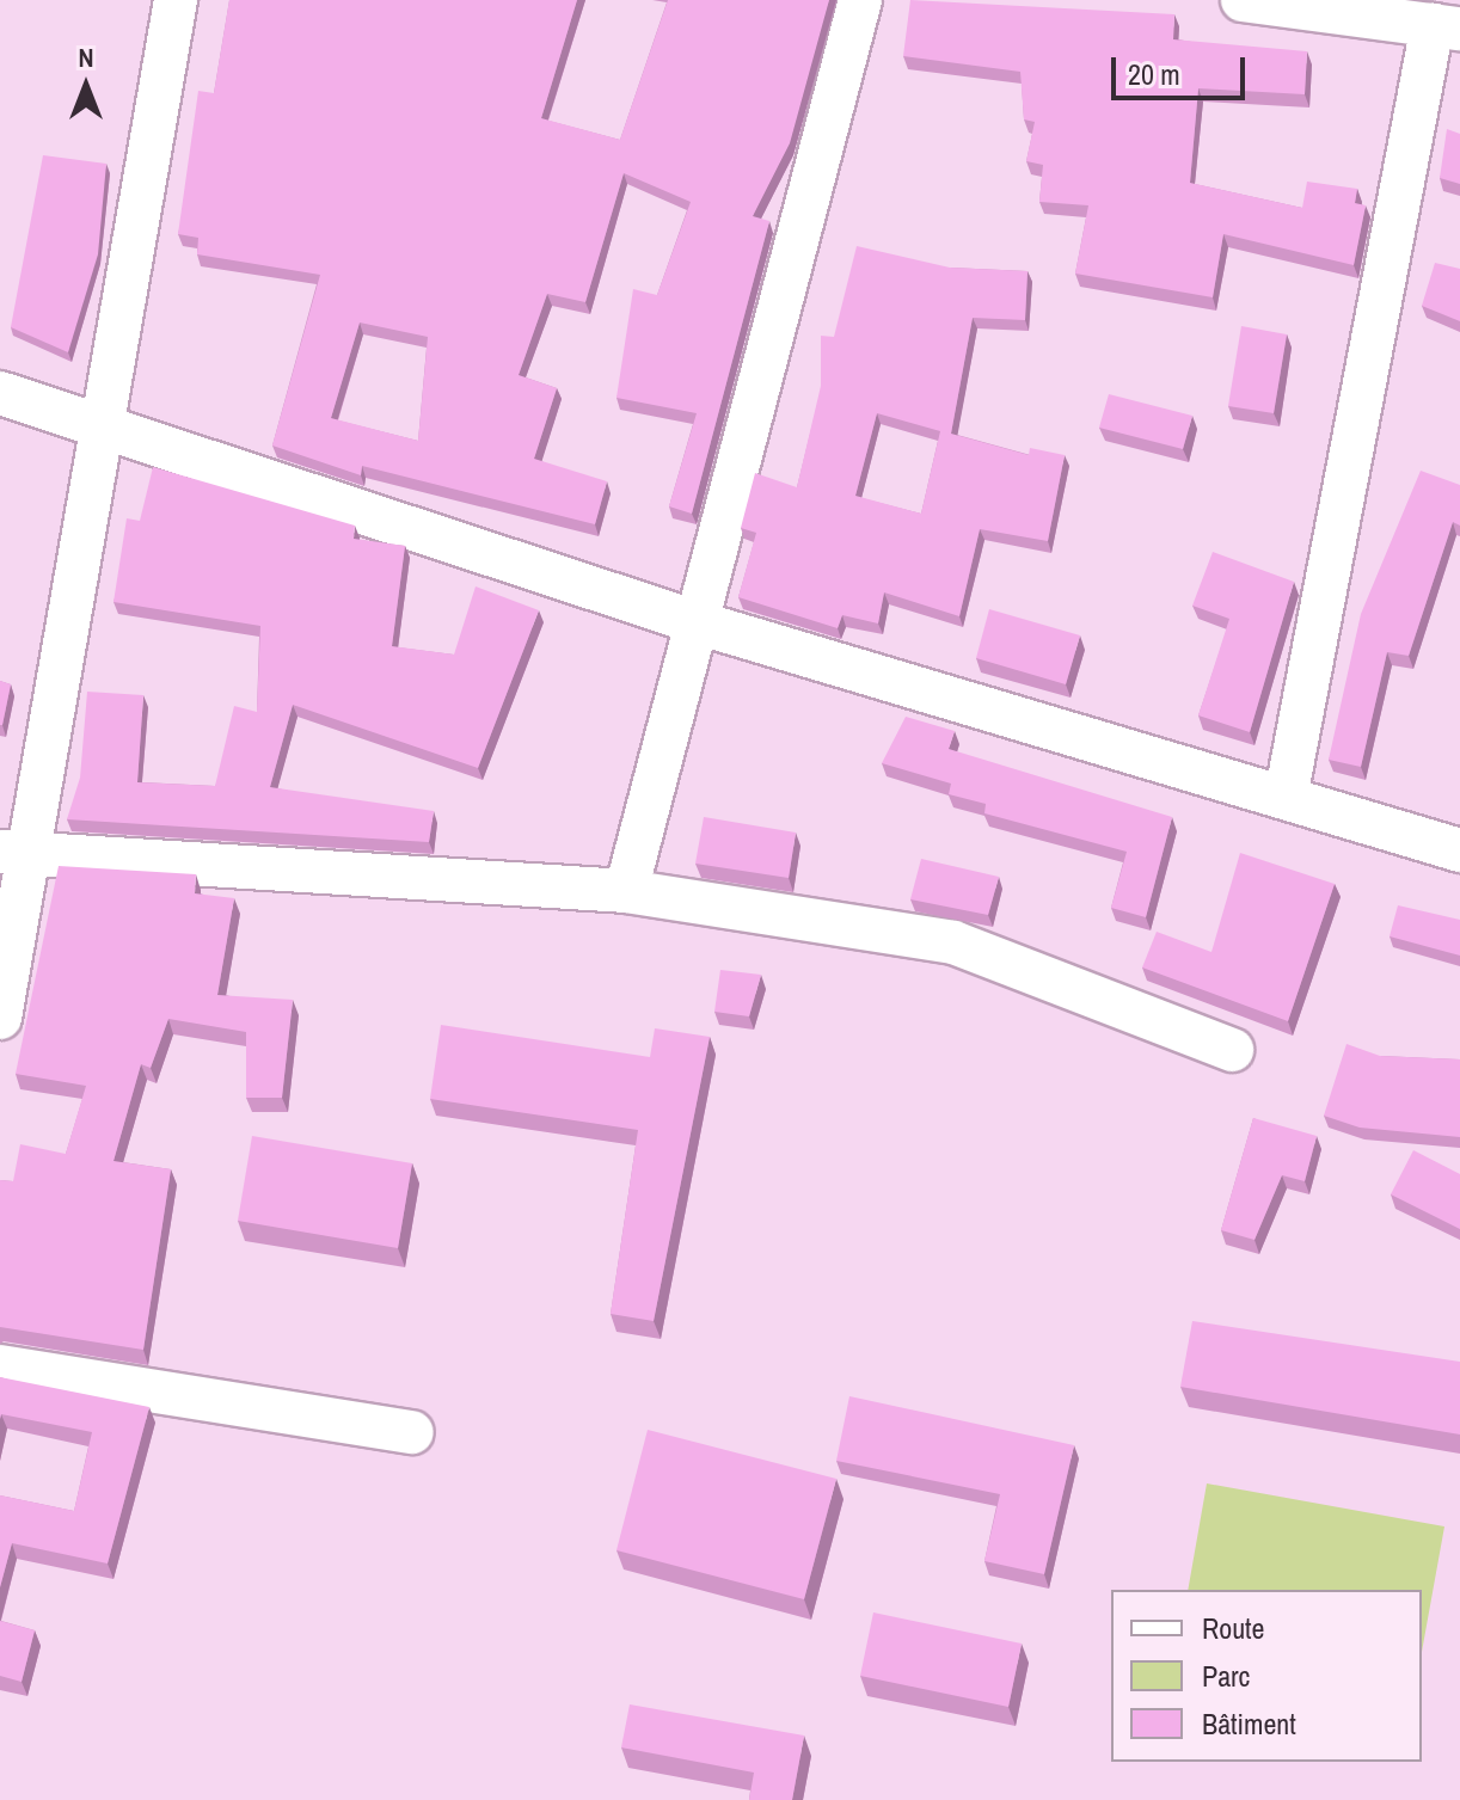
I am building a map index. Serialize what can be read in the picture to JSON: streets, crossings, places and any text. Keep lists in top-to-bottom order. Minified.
{"legend":["Route","Parc","Bâtiment"],"scale_bar":"20 m","north":"top"}
